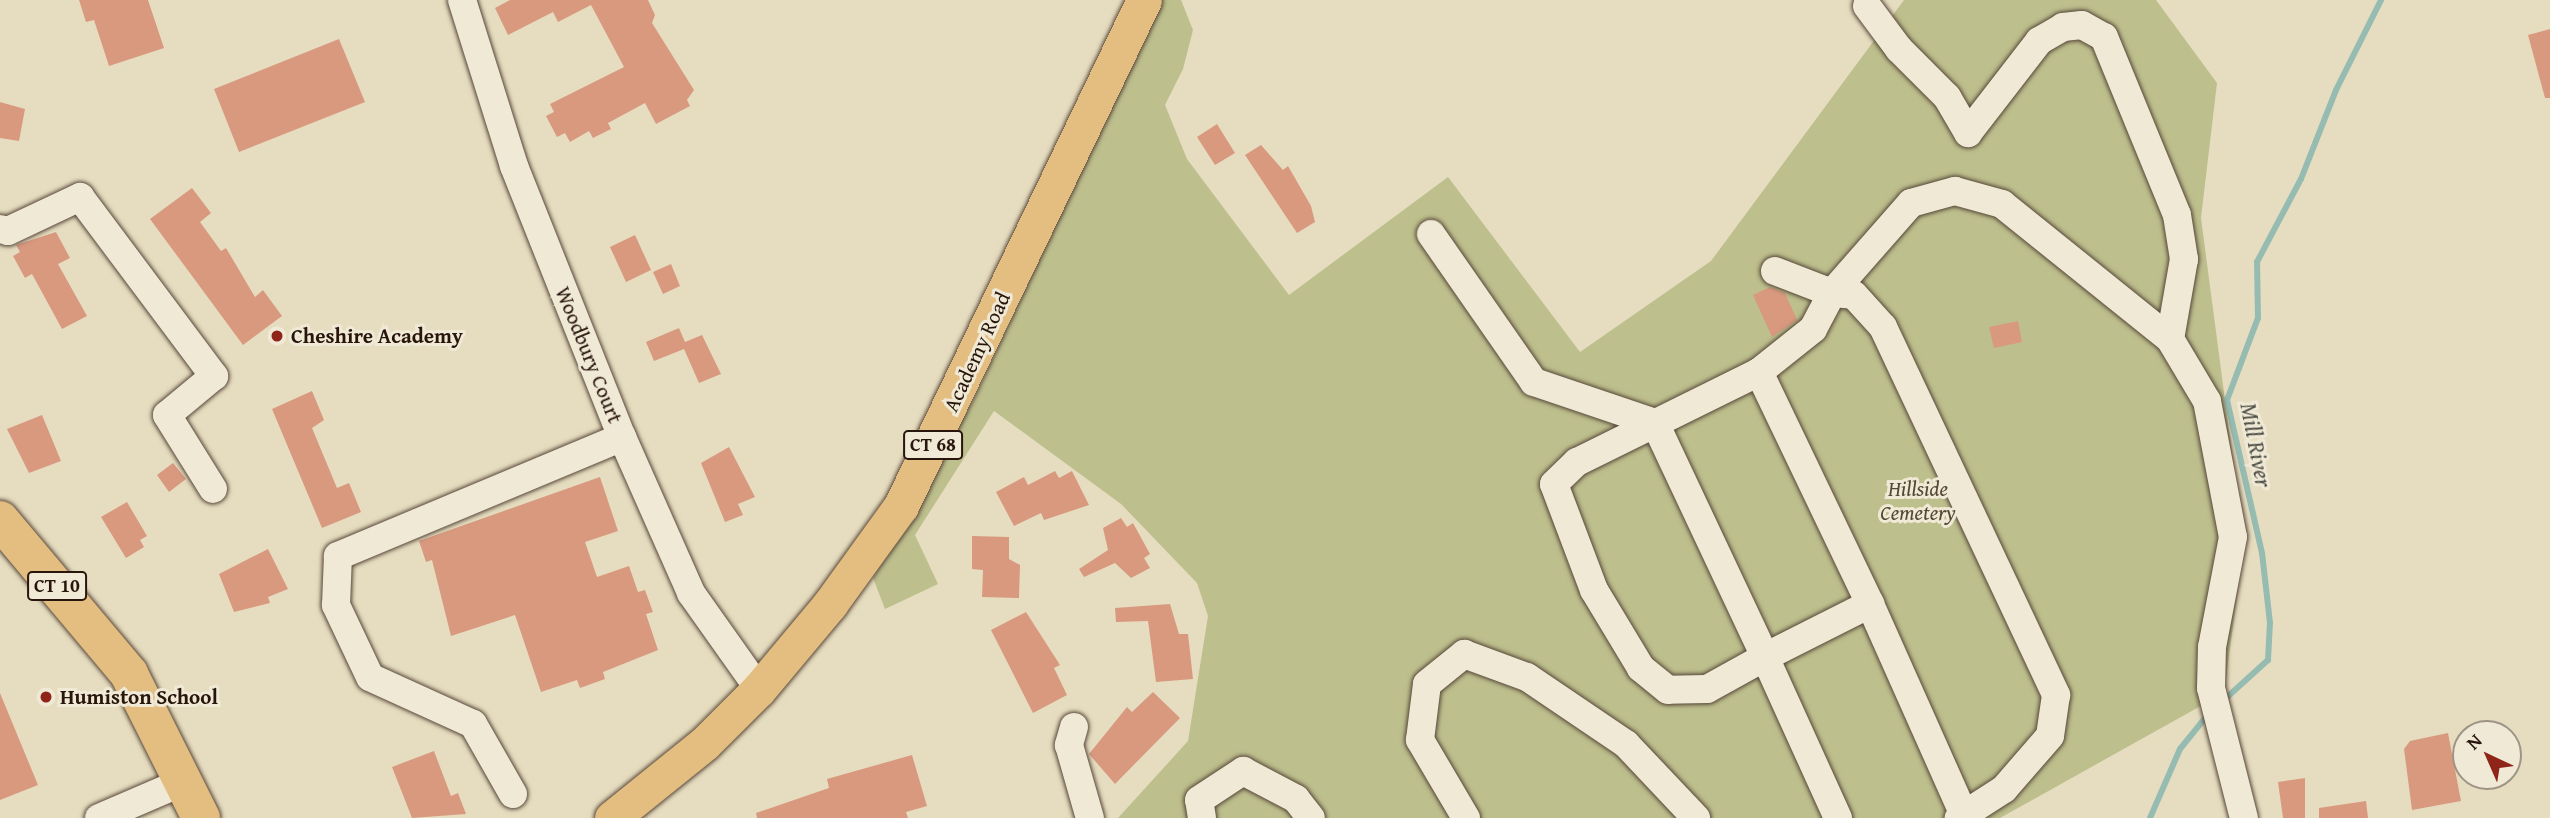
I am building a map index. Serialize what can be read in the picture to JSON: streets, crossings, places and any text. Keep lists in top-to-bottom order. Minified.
{"streets":{"highway":["CT 10"],"main road":["Academy Road","CT 68"],"street":["Woodbury Court"]},"crossings":[["Academy Road","Woodbury Court"]],"water":["Mill River"],"parks":["Hillside Cemetery"],"places":["Cheshire Academy","Humiston School"],"north":"top left"}
